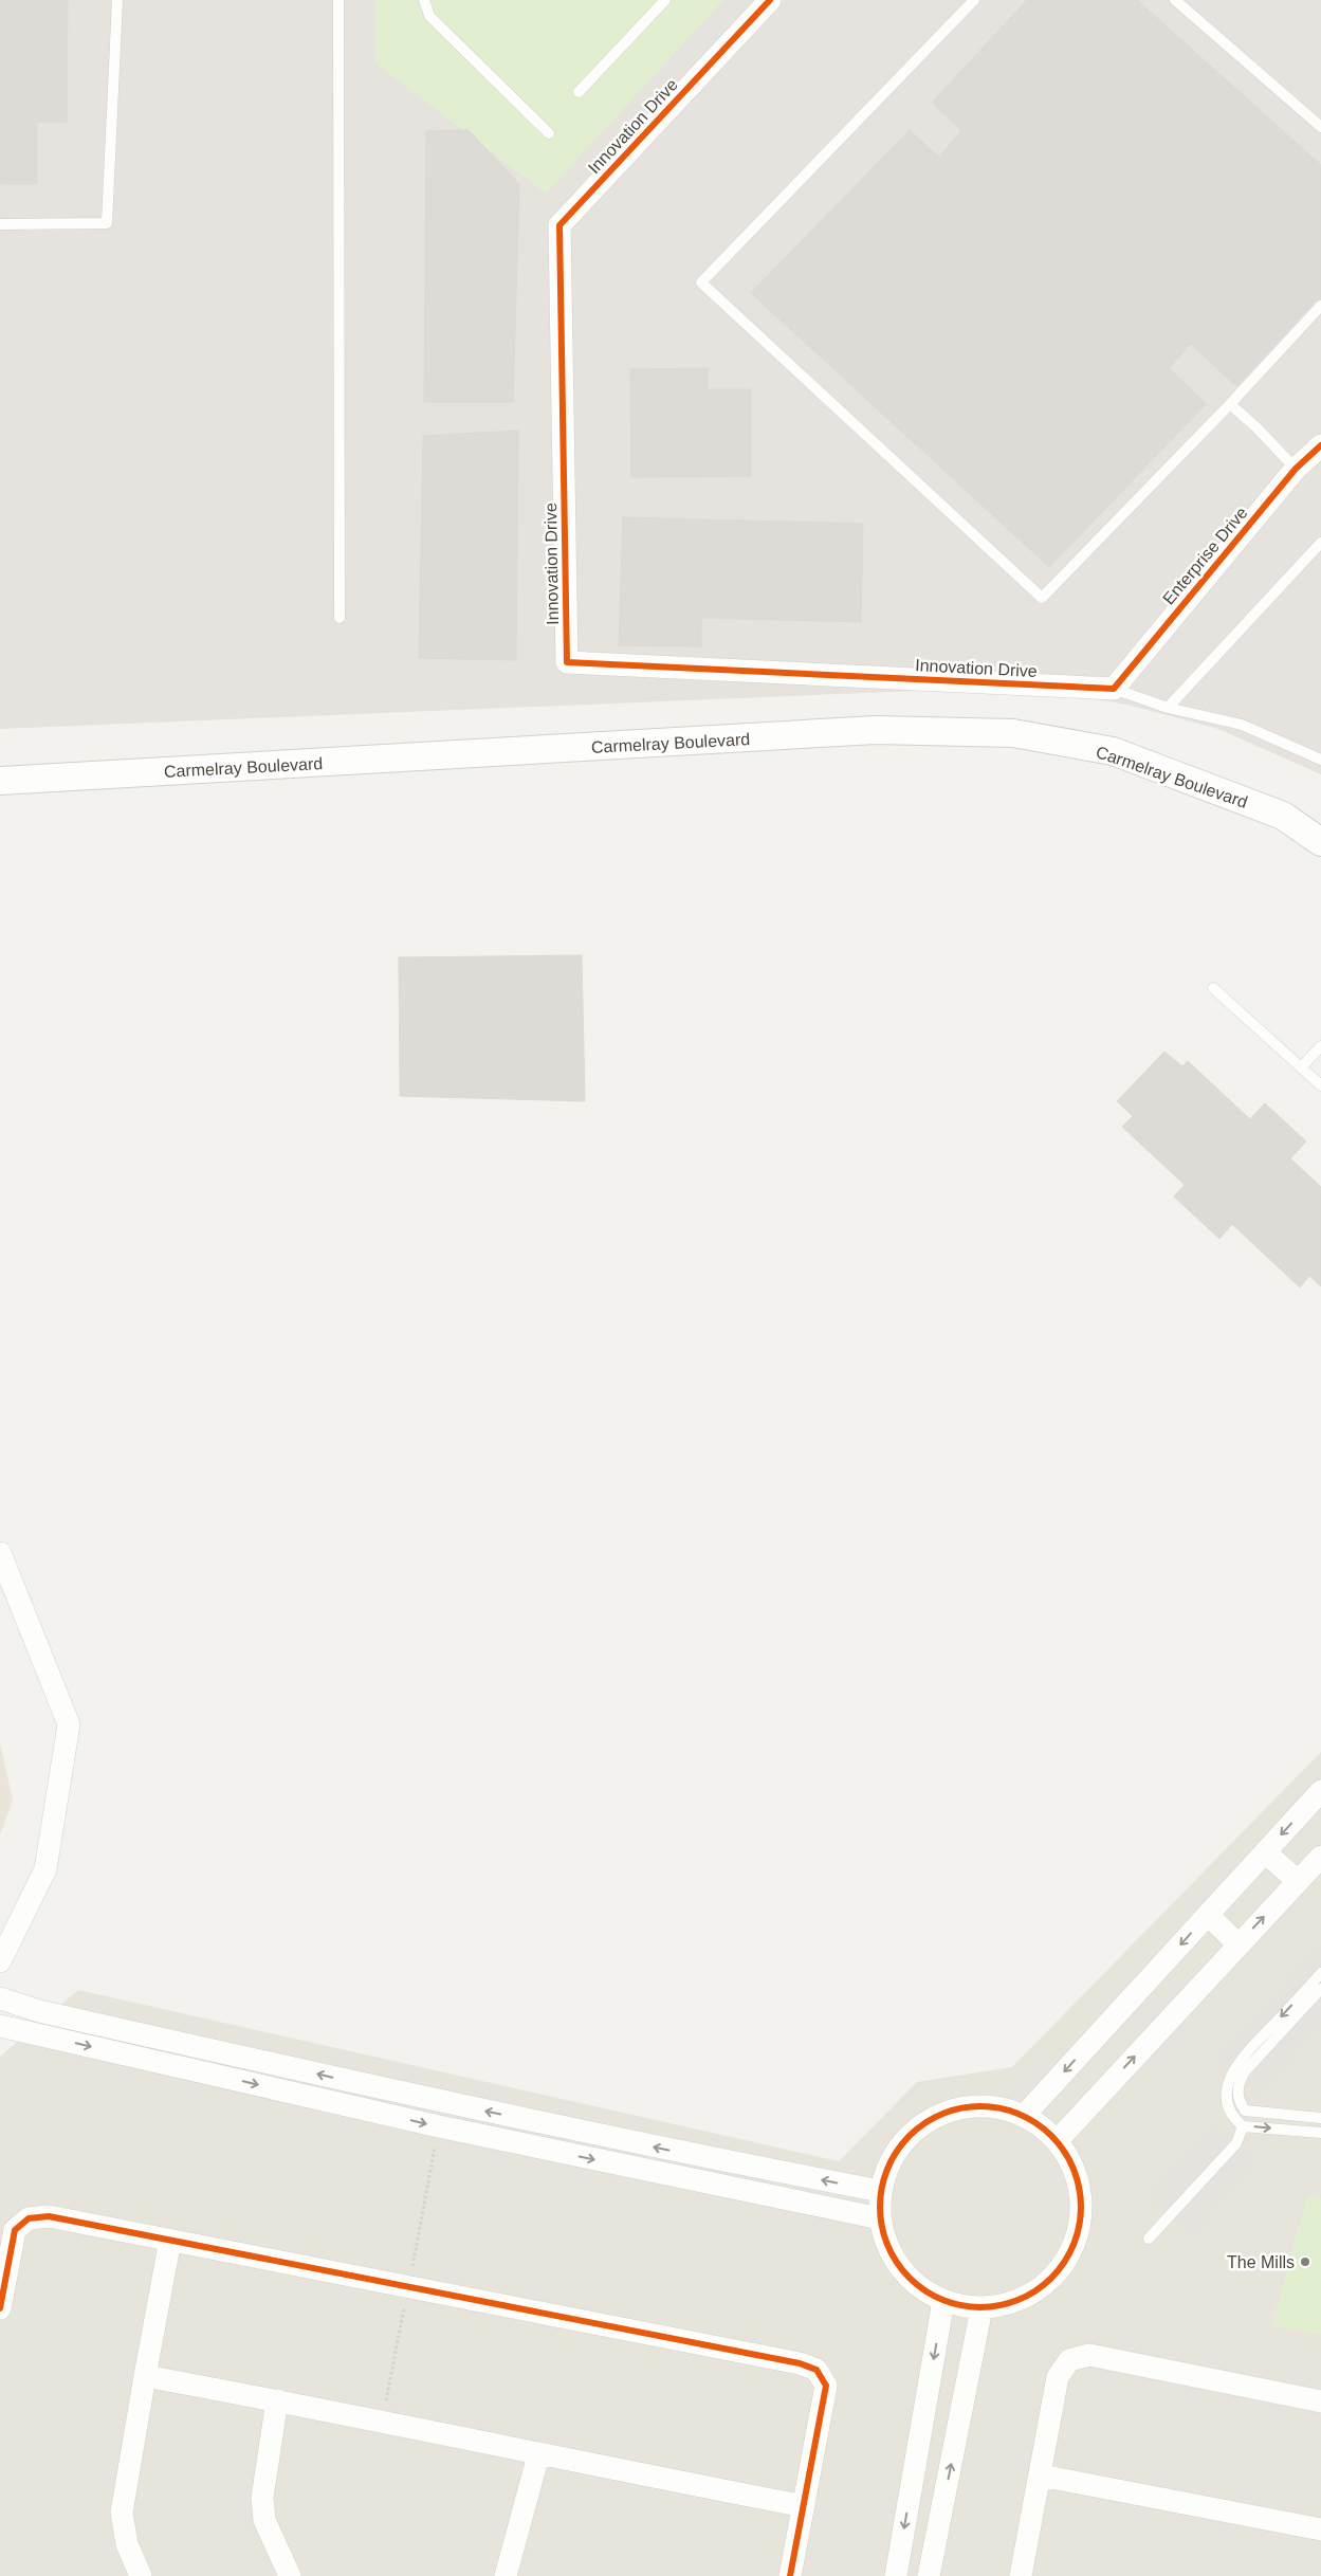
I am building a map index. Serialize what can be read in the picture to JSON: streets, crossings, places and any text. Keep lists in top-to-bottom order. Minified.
{"streets":{"street":["Innovation Drive","Enterprise Drive","Carmelray Boulevard"]},"crossings":[["Innovation Drive","Enterprise Drive"]],"places":["The Mills"]}
